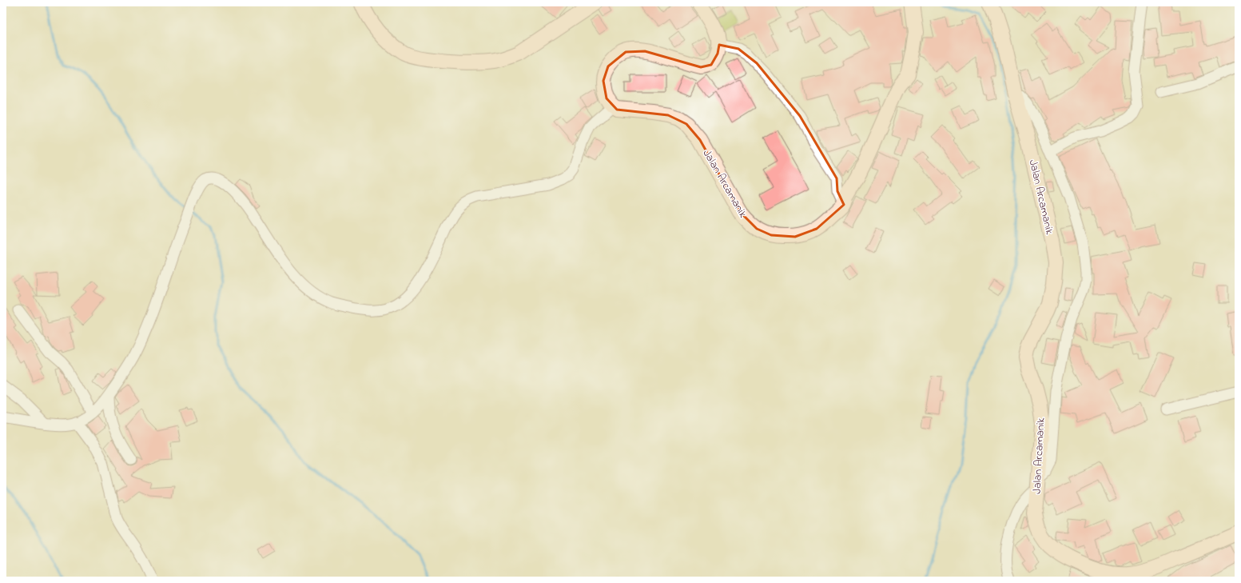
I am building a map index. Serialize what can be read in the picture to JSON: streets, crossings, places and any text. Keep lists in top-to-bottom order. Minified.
{"streets":{"street":["Jalan Arcamanik"]}}
